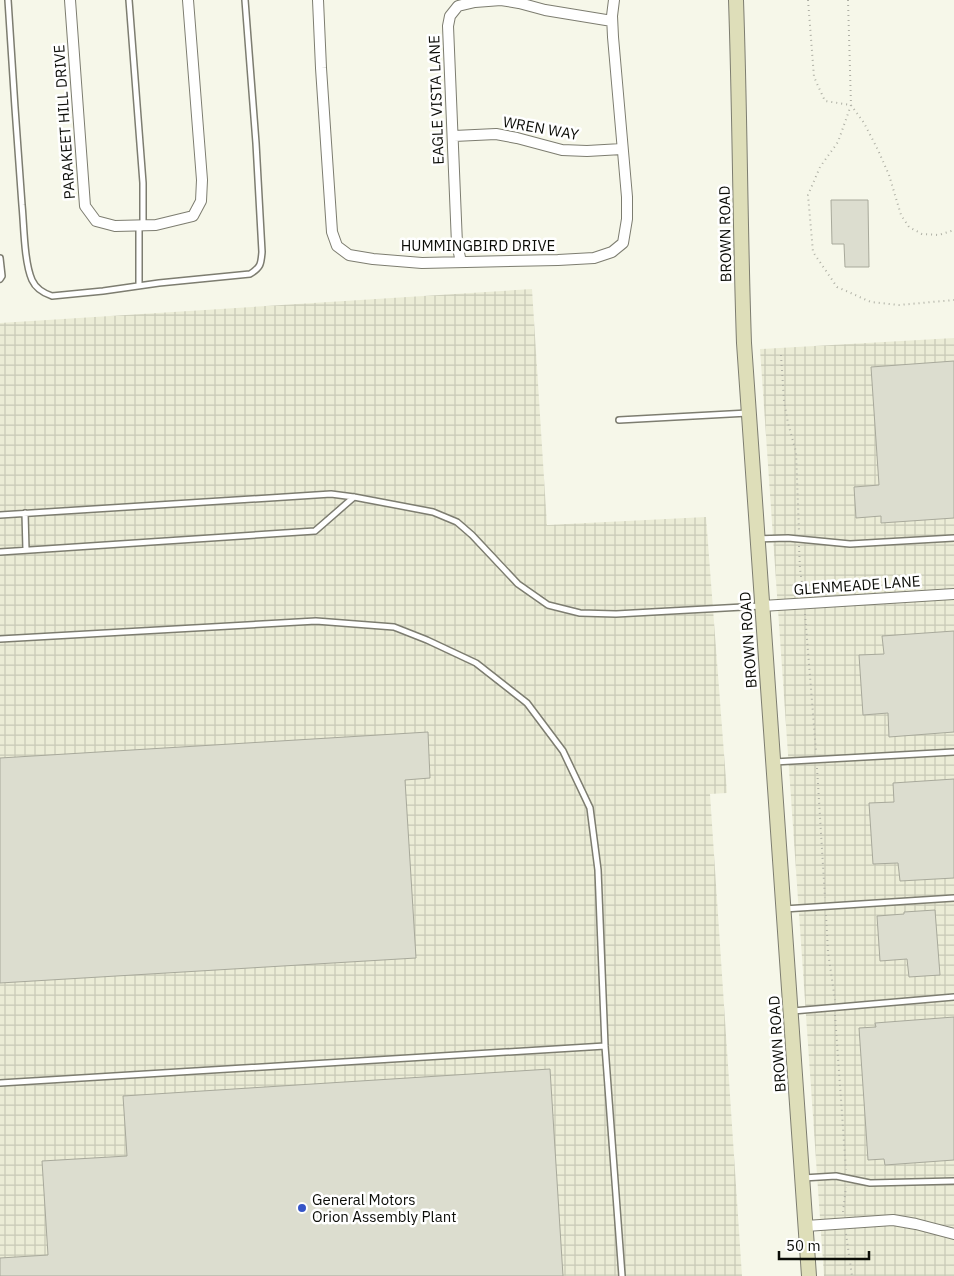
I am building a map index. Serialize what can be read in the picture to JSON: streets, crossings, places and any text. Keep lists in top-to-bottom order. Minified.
{"streets":{"main road":["BROWN ROAD"],"street":["EAGLE VISTA LANE","PARAKEET HILL DRIVE","WREN WAY","HUMMINGBIRD DRIVE","GLENMEADE LANE"]},"crossings":[["EAGLE VISTA LANE","WREN WAY"],["EAGLE VISTA LANE","HUMMINGBIRD DRIVE"],["WREN WAY","HUMMINGBIRD DRIVE"],["BROWN ROAD","GLENMEADE LANE"]],"places":["General Motors Orion Assembly Plant"],"scale_bar":"50 m"}
